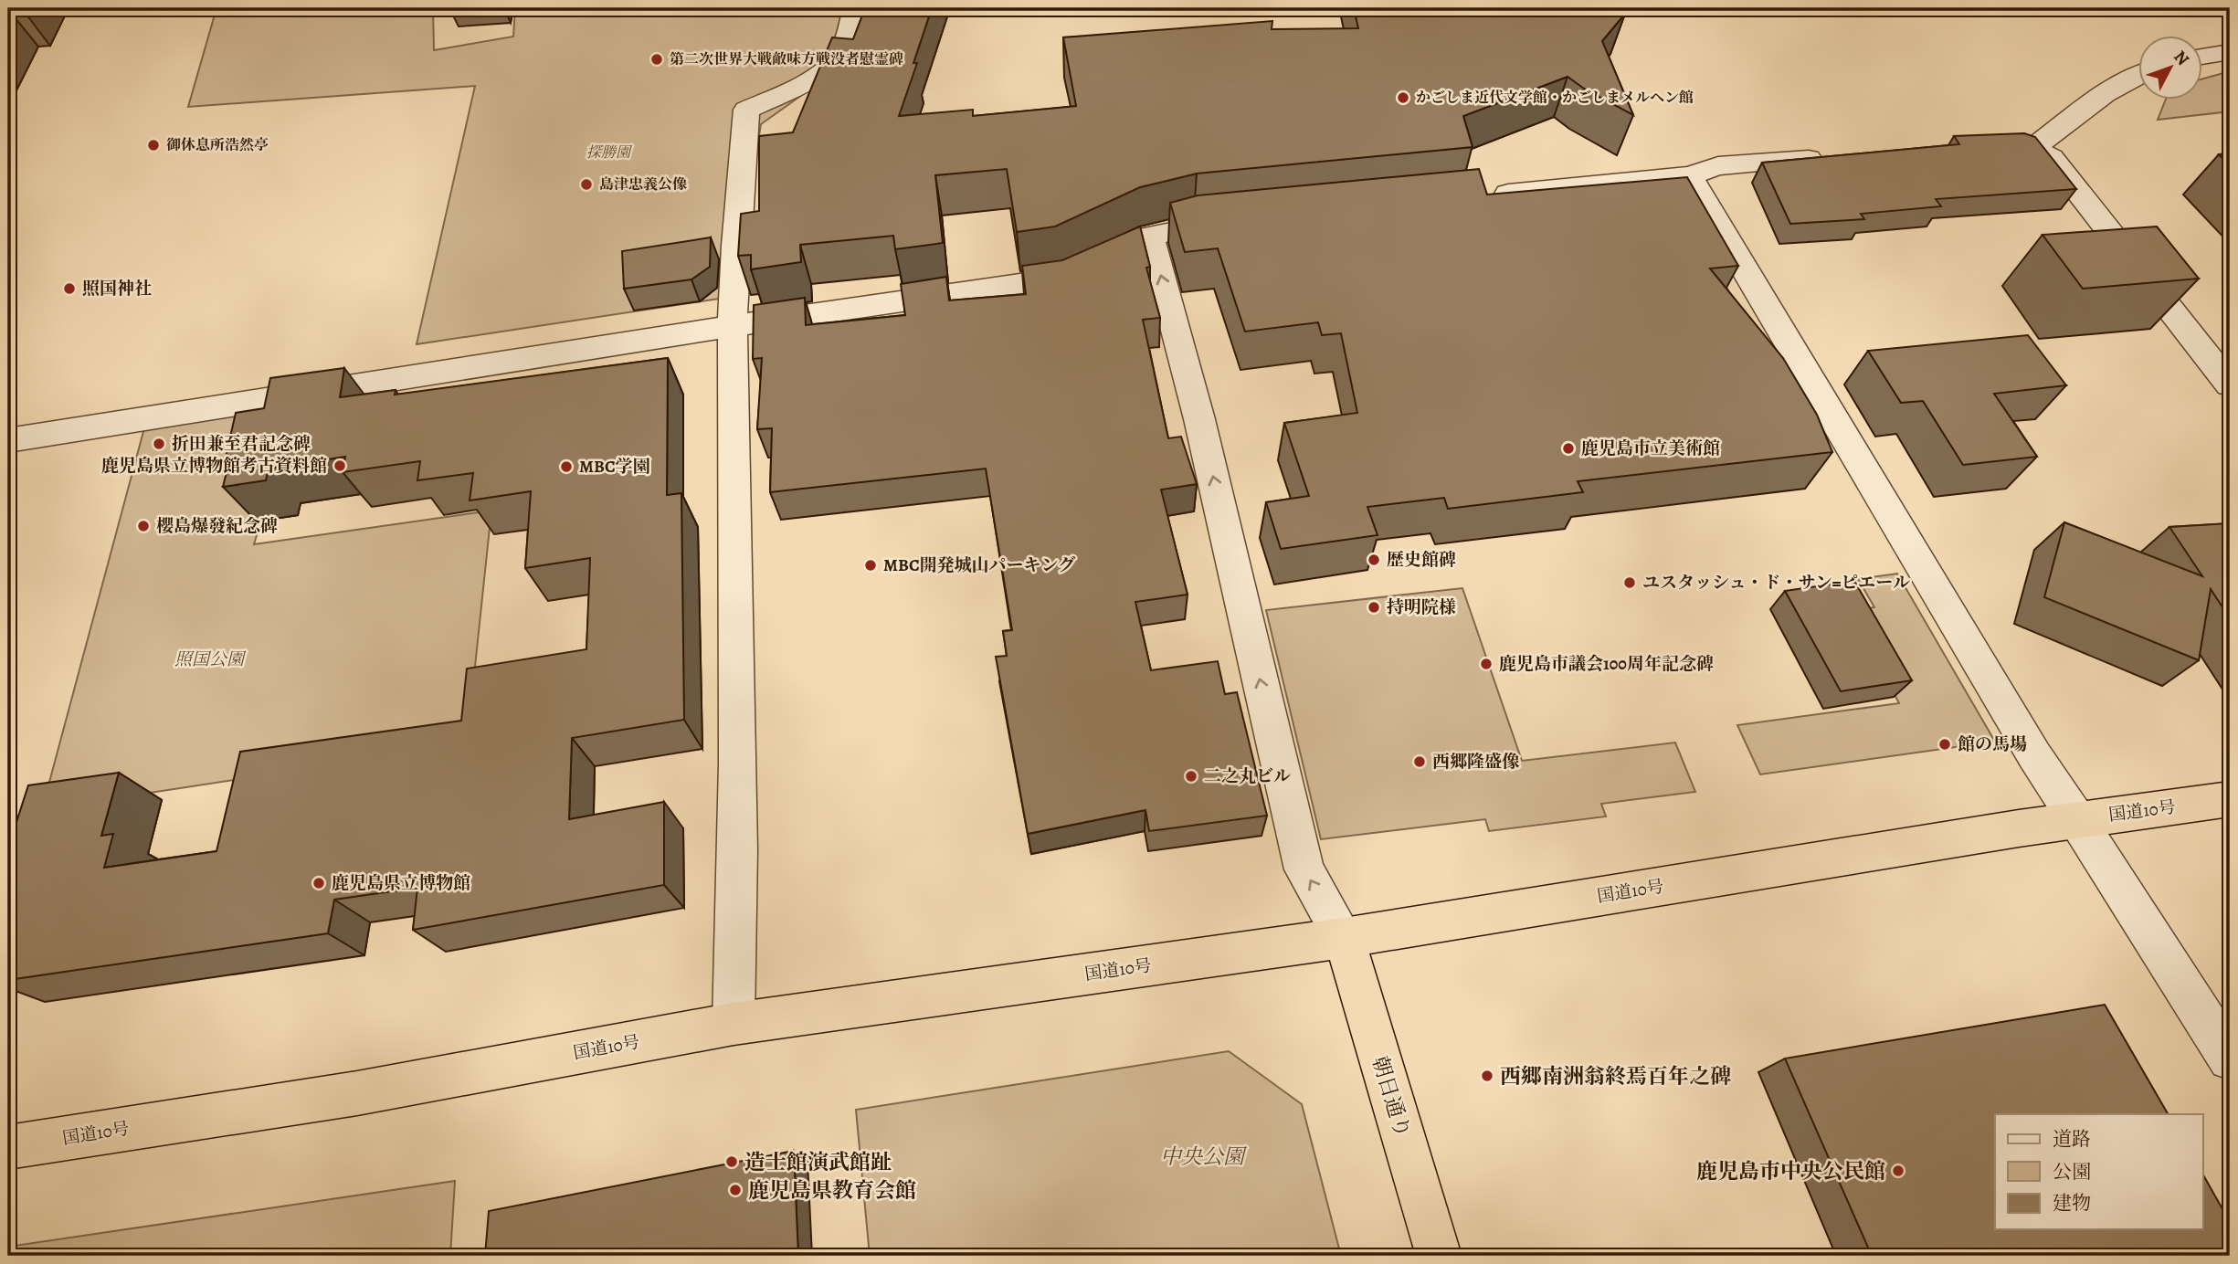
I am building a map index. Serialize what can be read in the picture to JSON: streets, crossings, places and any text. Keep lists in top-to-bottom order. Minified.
{"streets":{"highway":["国道10号","朝日通り"]},"crossings":[["国道10号","朝日通り"]],"parks":["探勝園","照国公園","中央公園"],"places":["第二次世界大戦敵味方戦没者慰霊碑","かごしま近代文学館・かごしまメルヘン館","御休息所浩然亭","島津忠義公像","照国神社","折田兼至君記念碑","鹿児島市立美術館","鹿児島県立博物館考古資料館","MBC学園","櫻島爆發紀念碑","歴史館碑","MBC開発城山パーキング","ユスタッシュ・ド・サン=ピエール","持明院様","鹿児島市議会100周年記念碑","館の馬場","西郷隆盛像","二之丸ビル","鹿児島県立博物館","西郷南洲翁終焉百年之碑","造士館演武館趾","鹿児島市中央公民館","鹿児島県教育会館"],"legend":["道路","公園","建物"],"north":"top right"}
